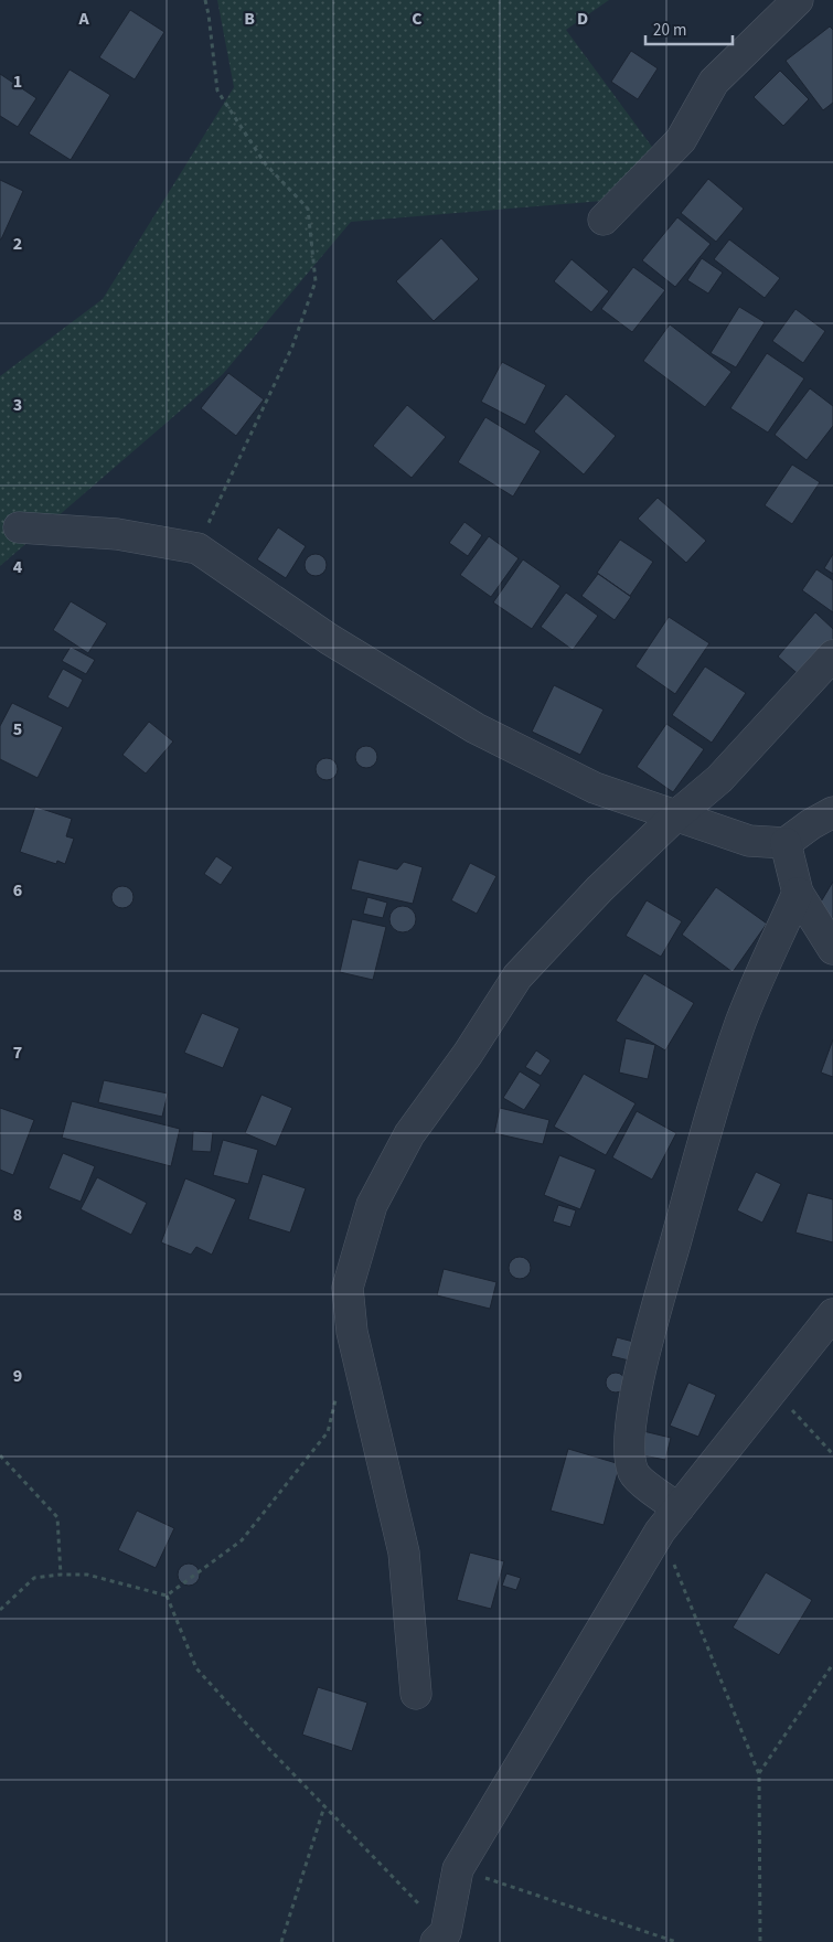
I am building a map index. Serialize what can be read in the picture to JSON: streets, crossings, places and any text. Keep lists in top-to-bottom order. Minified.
{"scale_bar":"20 m","grid":{"columns":["A","B","C","D"],"rows":["1","2","3","4","5","6","7","8","9"]}}
